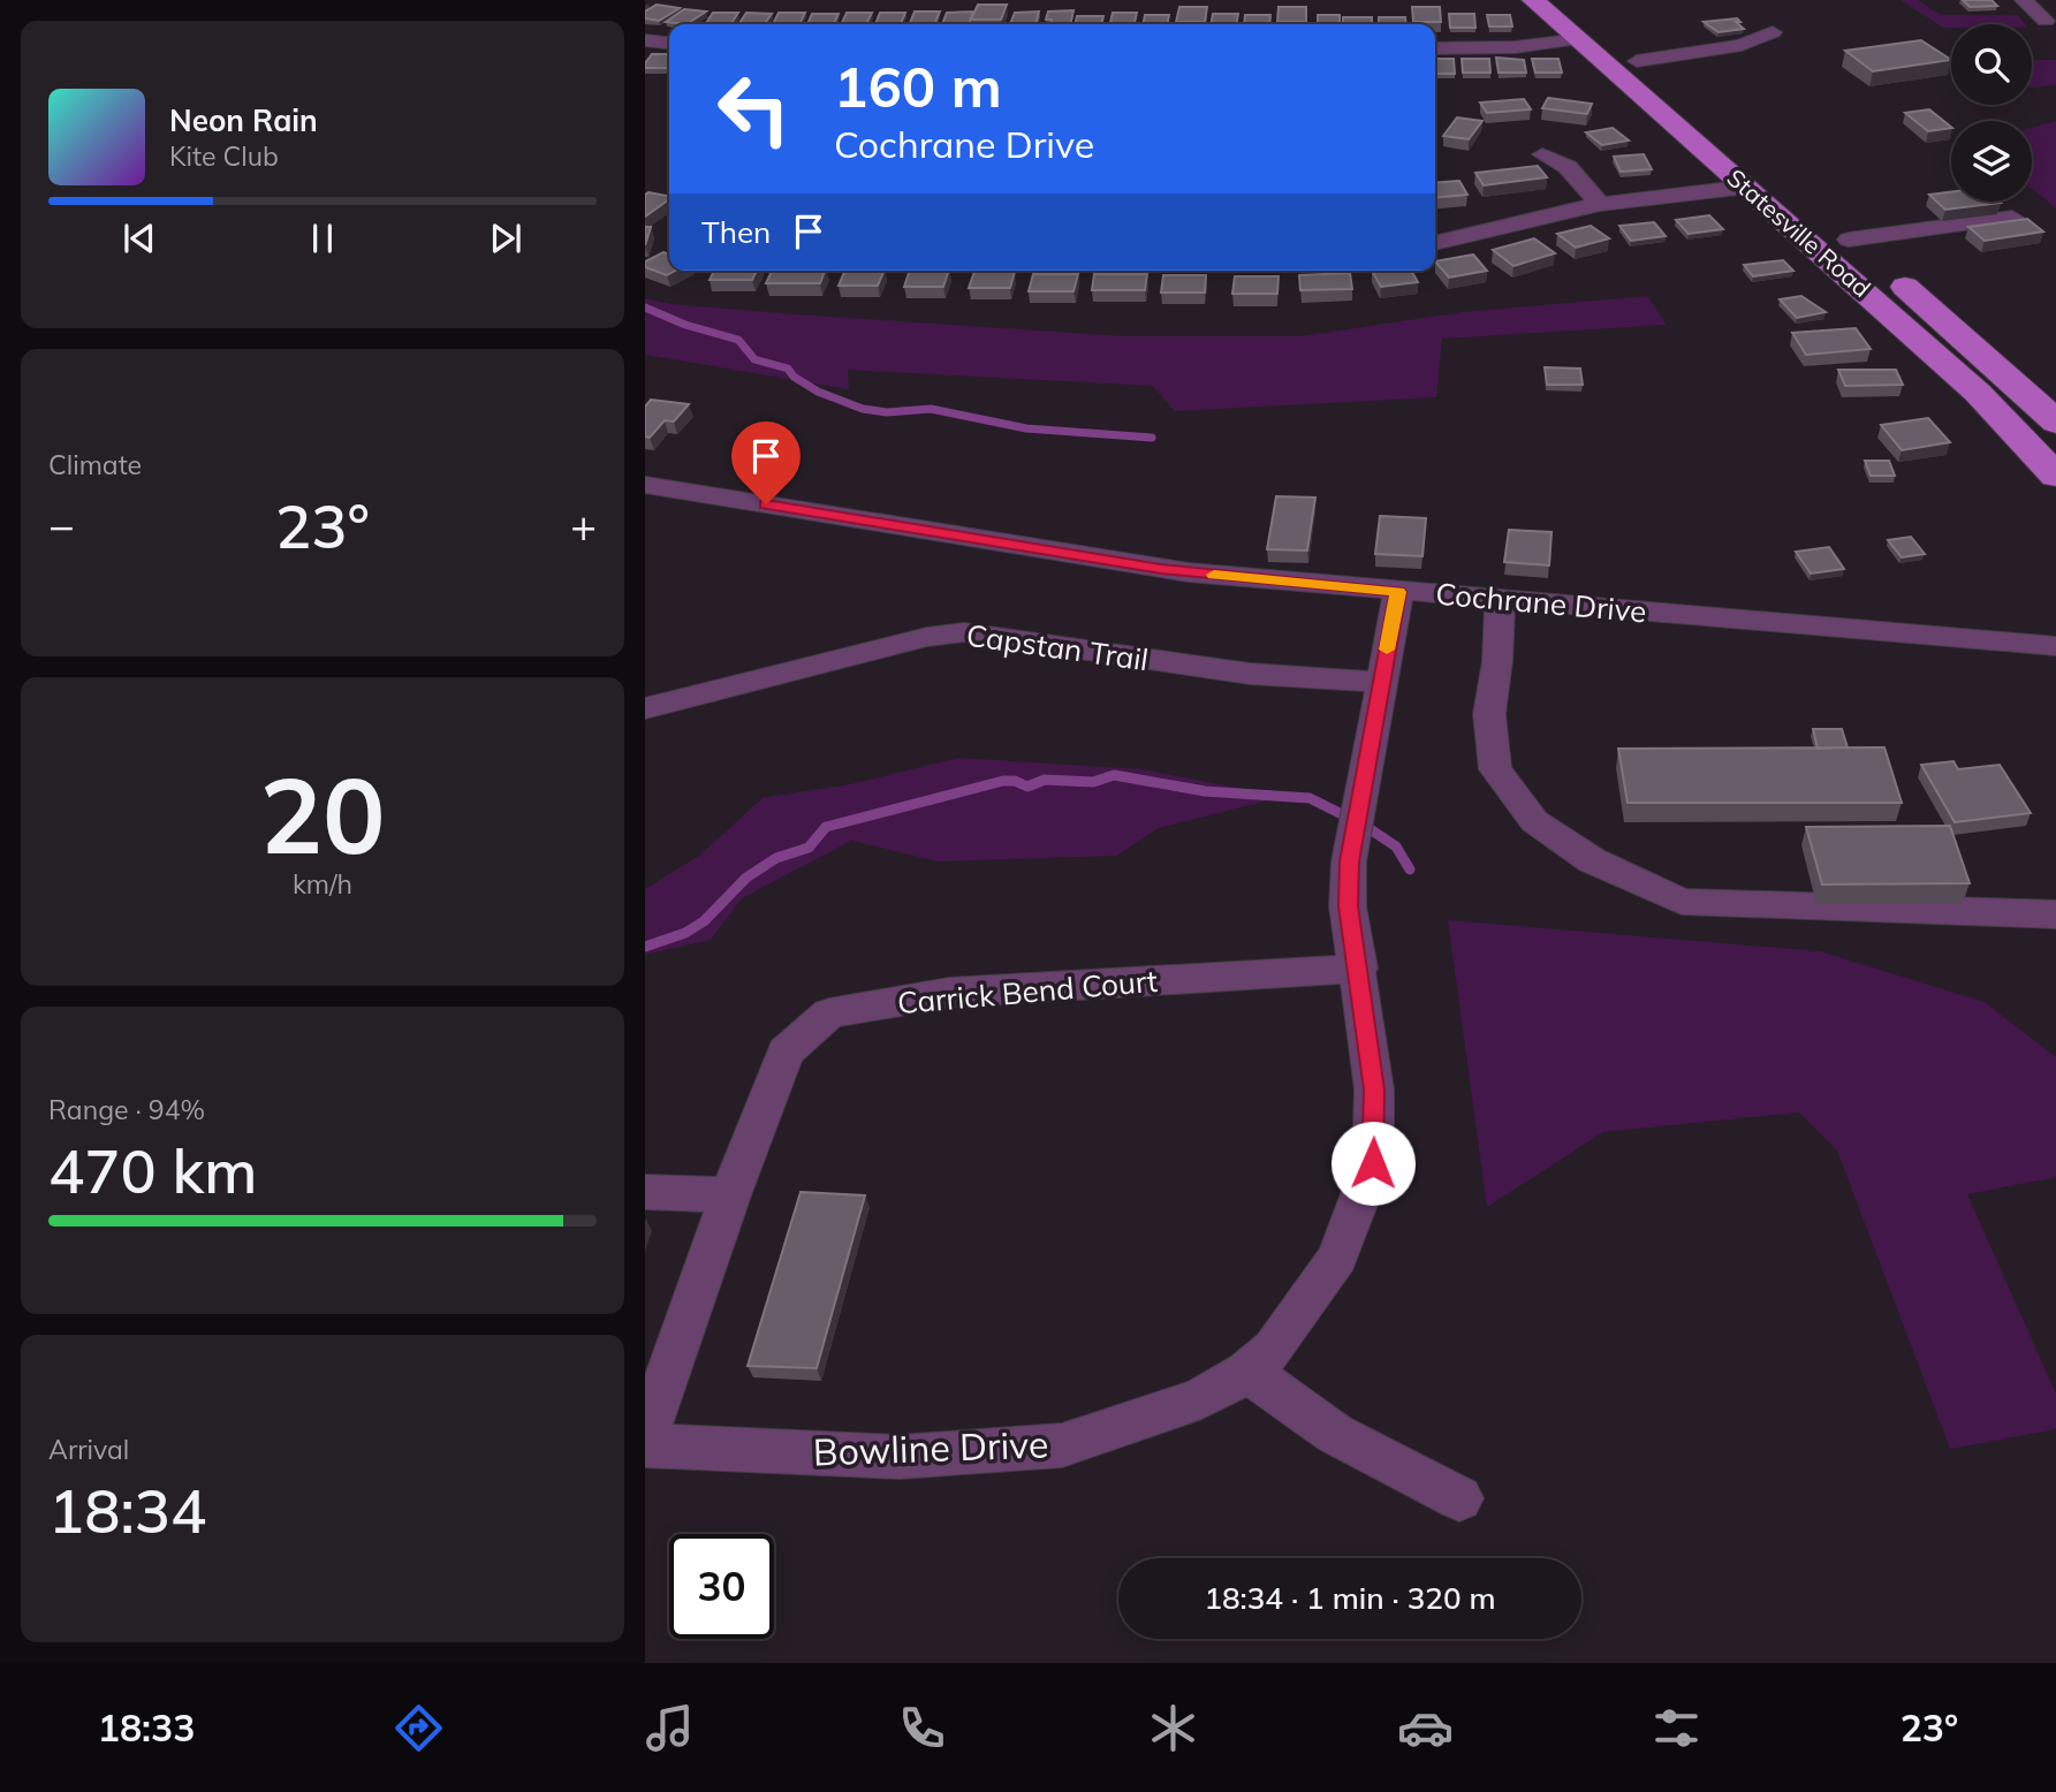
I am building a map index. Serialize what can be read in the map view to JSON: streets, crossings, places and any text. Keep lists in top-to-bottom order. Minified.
{"streets":{"main road":["Statesville Road"],"street":["Cochrane Drive","Capstan Trail","Carrick Bend Court","Bowline Drive"]},"crossings":[["Cochrane Drive","Bowline Drive"],["Capstan Trail","Bowline Drive"],["Carrick Bend Court","Bowline Drive"]],"page":{"turn":["160 m","Cochrane Drive"],"song":["Neon Rain","Kite Club"],"then":"Then","tile":["Climate",["20","km/h"],["Range · 94%","470 km"],["Arrival","18:34"]],"heat":["−","23°","+"],"limit":"30","trip":"18:34 · 1 min · 320 m","tabs":["18:33","23°"]}}
